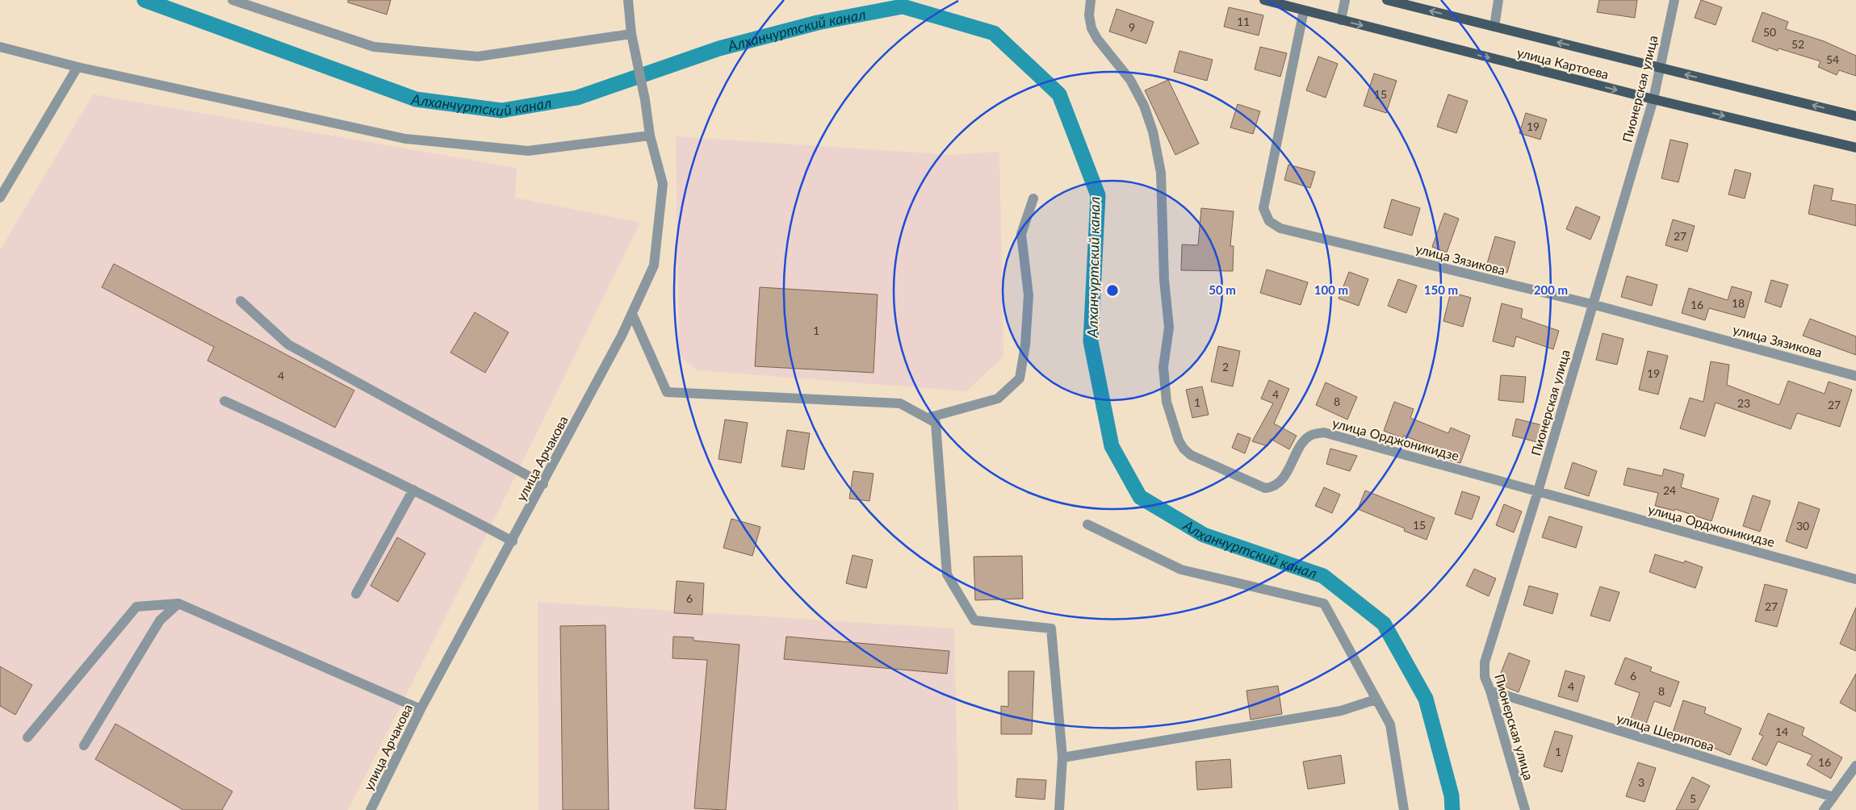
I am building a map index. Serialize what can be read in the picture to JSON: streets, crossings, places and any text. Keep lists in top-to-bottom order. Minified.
{"streets":{"main road":["улица Картоева"],"street":["Пионерская улица","улица Зязикова","улица Орджоникидзе","улица Арчакова","улица Шерипова"]},"crossings":[["улица Картоева","Пионерская улица"],["улица Картоева","улица Зязикова"],["Пионерская улица","улица Зязикова"],["Пионерская улица","улица Орджоникидзе"],["Пионерская улица","улица Шерипова"]],"water":["Алханчуртский канал"],"house_numbers":["11","9","50","52","54","15","19","27","18","16","1","2","19","4","4","8","1","23","27","24","15","30","6","27","6","4","8","14","1","16","3","5"],"rings":["50 m","100 m","150 m","200 m"]}
